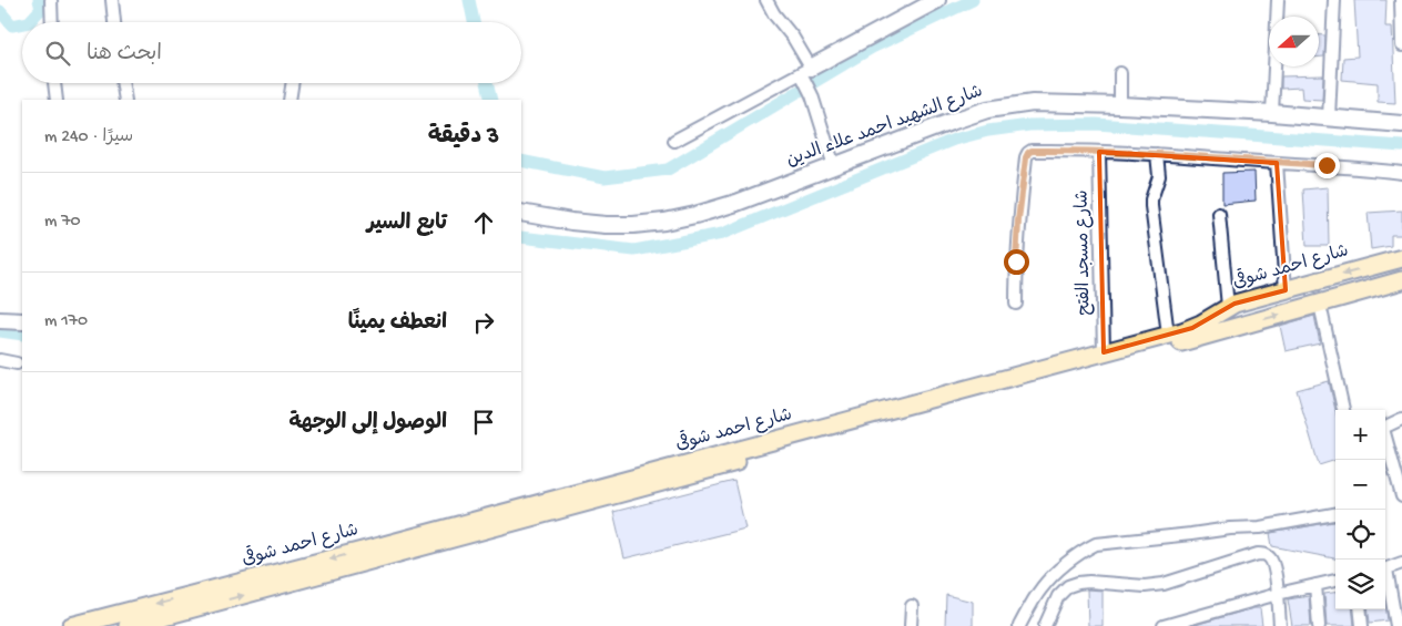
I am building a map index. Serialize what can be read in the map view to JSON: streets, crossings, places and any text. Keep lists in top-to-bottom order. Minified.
{"streets":{"main road":["شارع الشهيد احمد علاء الدين","شارع احمد شوقى"],"street":["شارع مسجد الفتح"]},"crossings":[["شارع مسجد الفتح","شارع احمد شوقى"]],"north":"left","page":{"search":"ابحث هنا","heading":["3 دقيقة","سيرًا · 240 m"],"list":[["تابع السير","70 m"],["انعطف يمينًا","170 m"],"الوصول إلى الوجهة"],"map_buttons":["+","−"]}}
